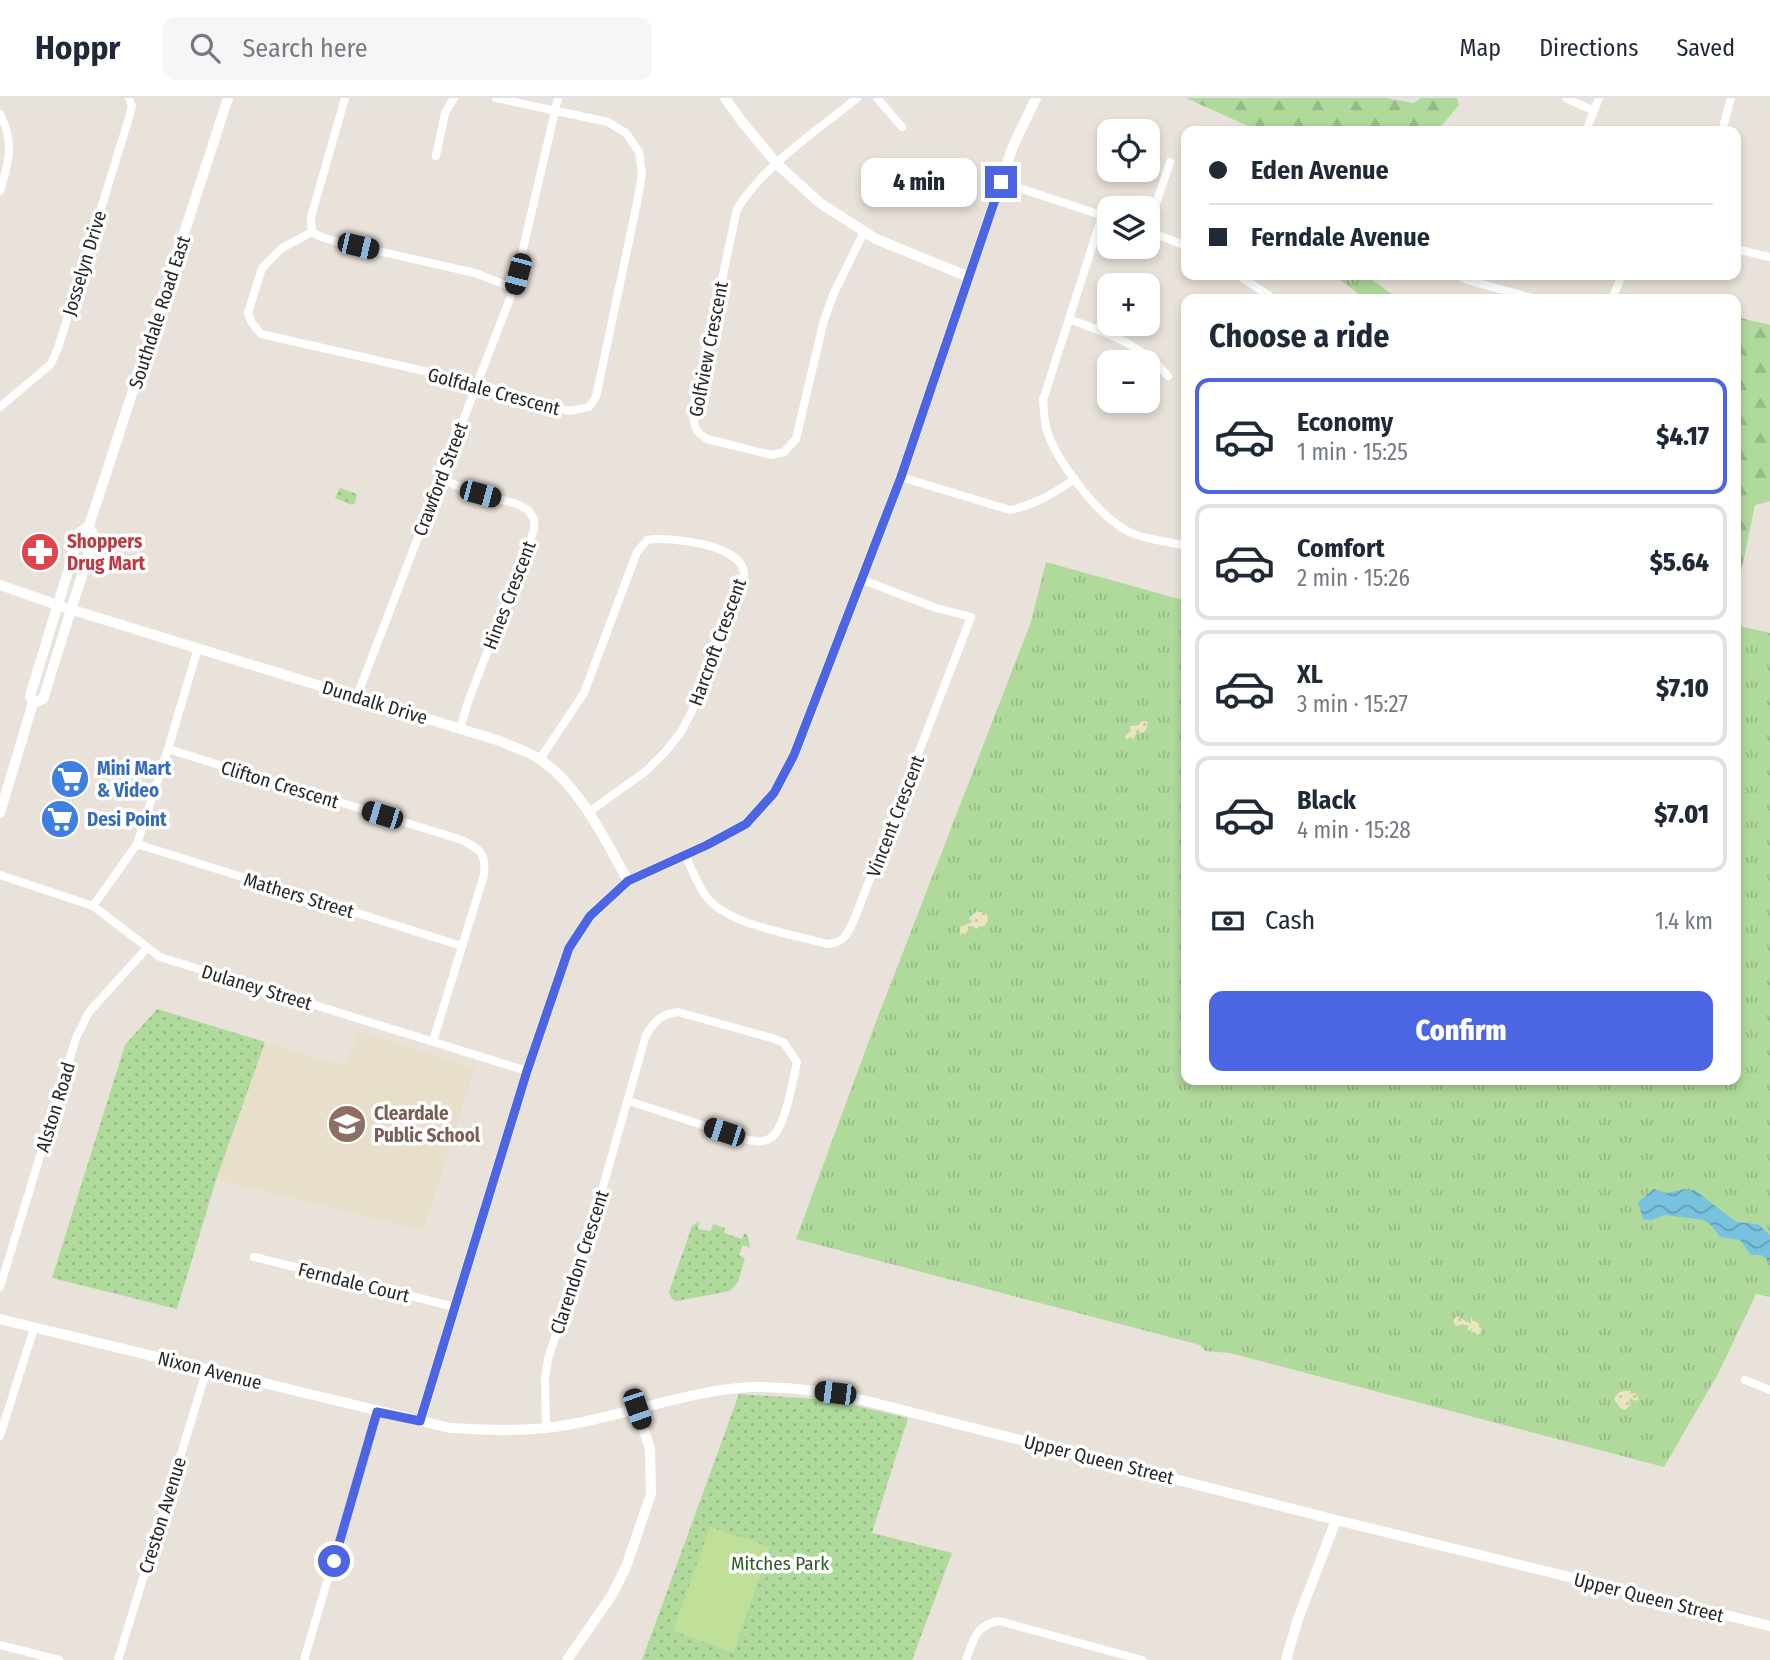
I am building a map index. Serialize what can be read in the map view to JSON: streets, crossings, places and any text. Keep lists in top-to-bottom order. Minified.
{"streets":{"main road":["Southdale Road East"],"street":["Josselyn Drive","Golfview Crescent","Golfdale Crescent","Crawford Street","Hines Crescent","Harcroft Crescent","Dundalk Drive","Clifton Crescent","Vincent Crescent","Mathers Street","Dulaney Street","Alston Road","Clarendon Crescent","Ferndale Court","Nixon Avenue","Upper Queen Street","Creston Avenue"]},"crossings":[["Southdale Road East","Dundalk Drive"],["Golfdale Crescent","Crawford Street"],["Crawford Street","Hines Crescent"],["Crawford Street","Dundalk Drive"],["Hines Crescent","Dundalk Drive"],["Harcroft Crescent","Dundalk Drive"],["Clifton Crescent","Mathers Street"],["Clifton Crescent","Dulaney Street"],["Dulaney Street","Alston Road"],["Clarendon Crescent","Upper Queen Street"],["Nixon Avenue","Upper Queen Street"],["Nixon Avenue","Creston Avenue"]],"parks":["Mitches Park"],"places":{"pharmacy":["Shoppers Drug Mart"],"supermarket":["Mini Mart & Video","Desi Point"],"school or university":["Cleardale Public School"]},"page":{"header":"Hoppr","search":"Search here","nav":["Map","Directions","Saved"],"map_buttons":["+","−"],"banner":["Eden Avenue","Ferndale Avenue"],"bubble":"4 min","heading":"Choose a ride","list":[{"name":"Economy","note":"1 min · 15:25","value":"$4.17"},{"name":"Comfort","note":"2 min · 15:26","value":"$5.64"},{"name":"XL","note":"3 min · 15:27","value":"$7.10"},{"name":"Black","note":"4 min · 15:28","value":"$7.01"}],"pay":["Cash","1.4 km"],"buttons":"Confirm"}}
